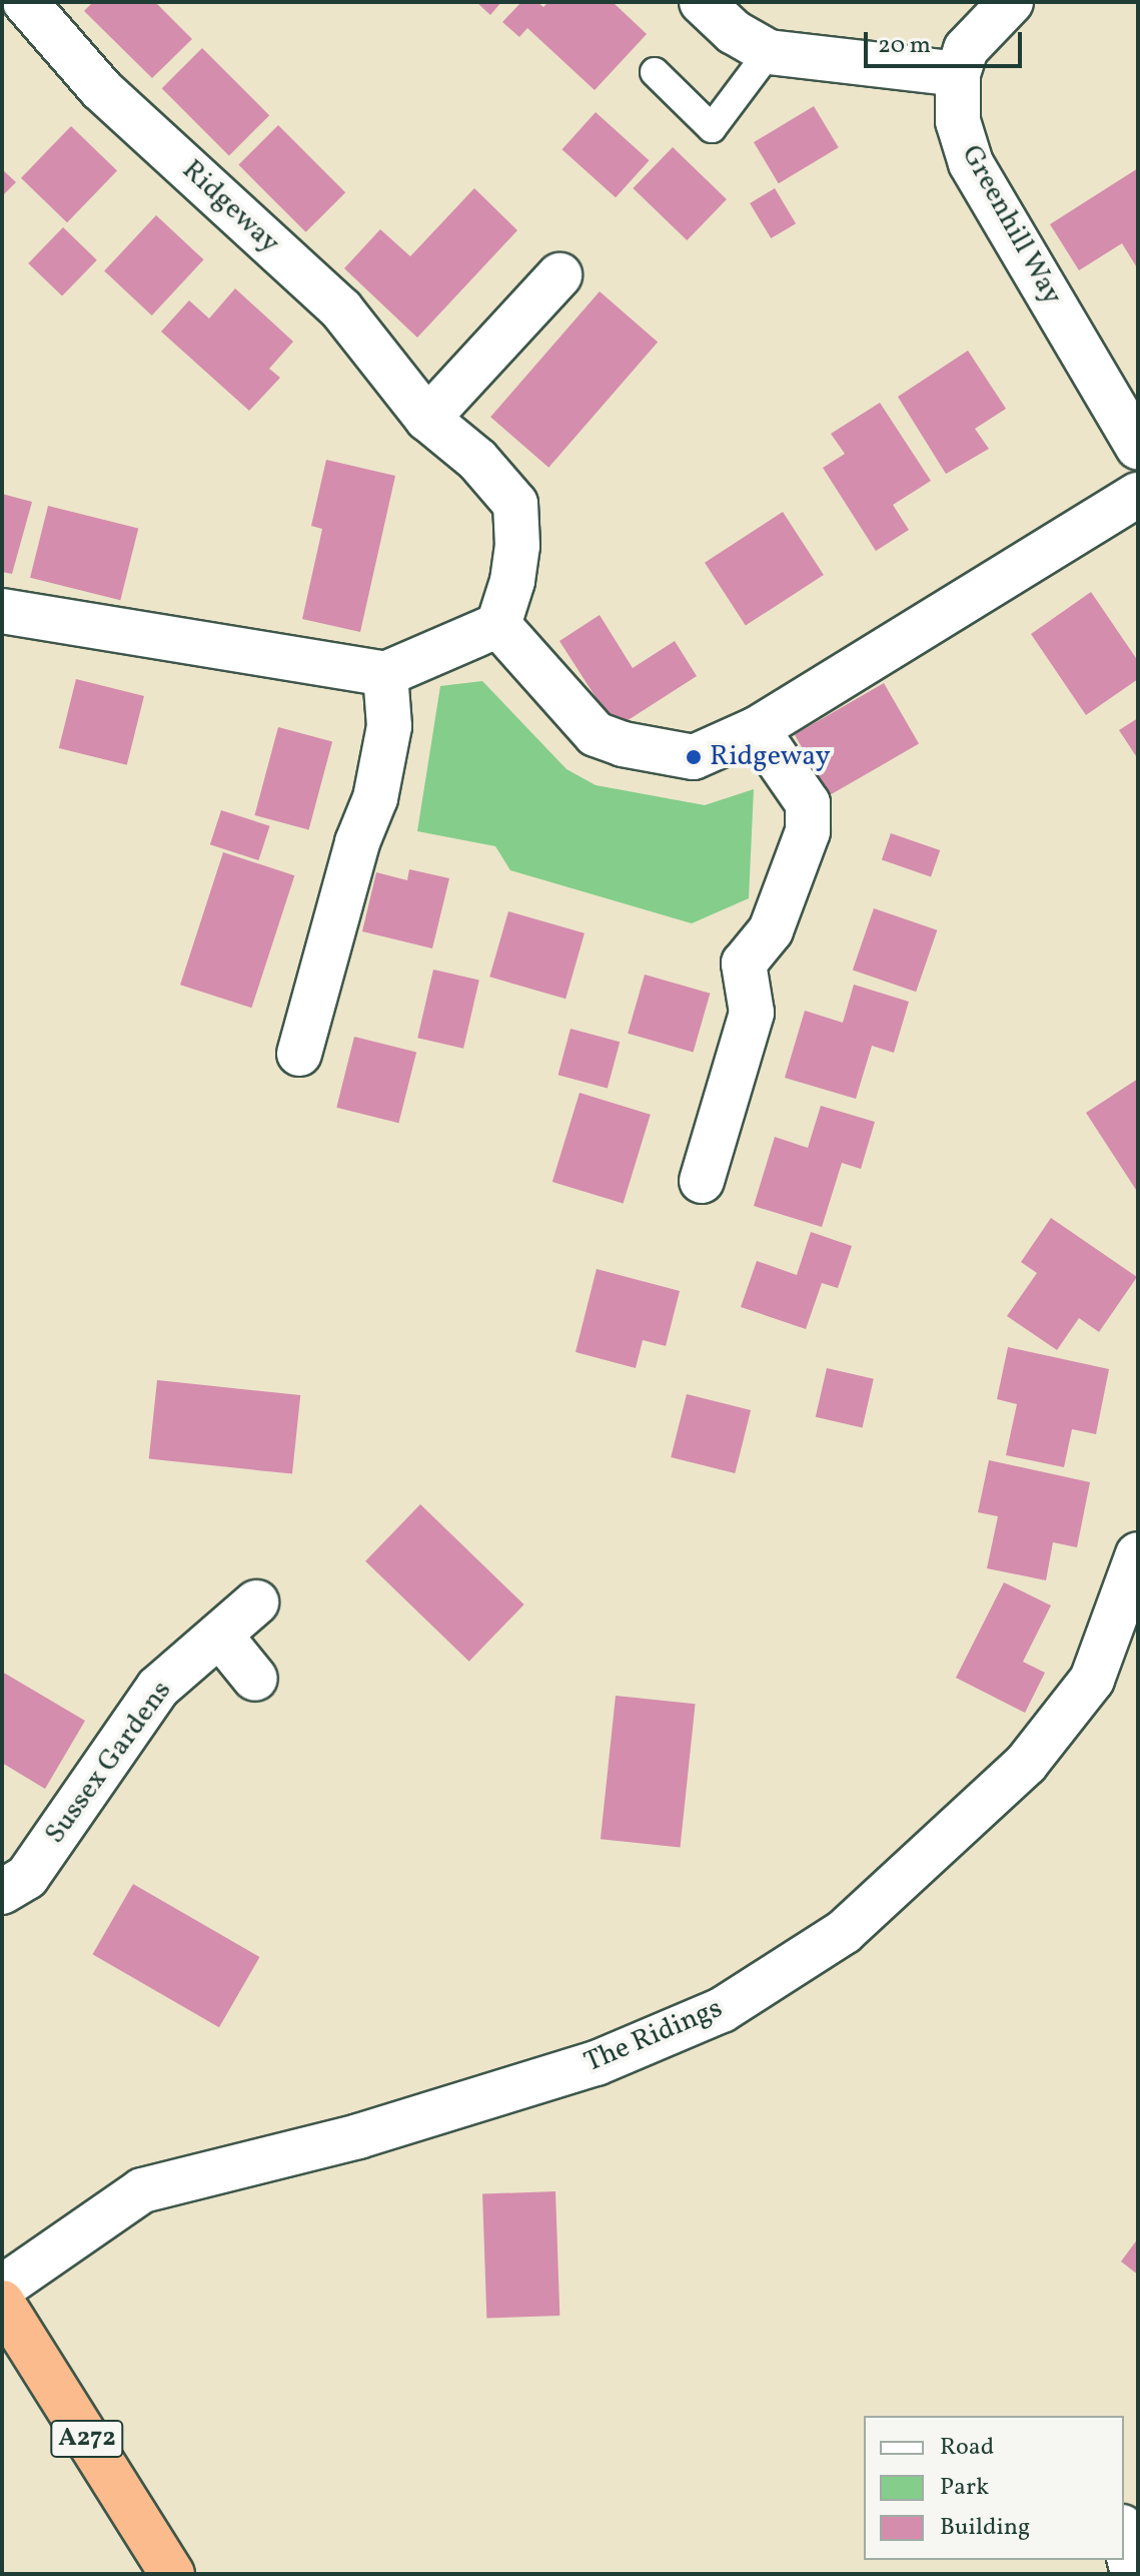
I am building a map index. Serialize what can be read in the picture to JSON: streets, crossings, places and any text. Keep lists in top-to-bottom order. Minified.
{"streets":{"highway":["A272"],"street":["Ridgeway","Greenhill Way","Sussex Gardens","The Ridings"]},"places":["Ridgeway"],"legend":["Road","Park","Building"],"scale_bar":"20 m"}
